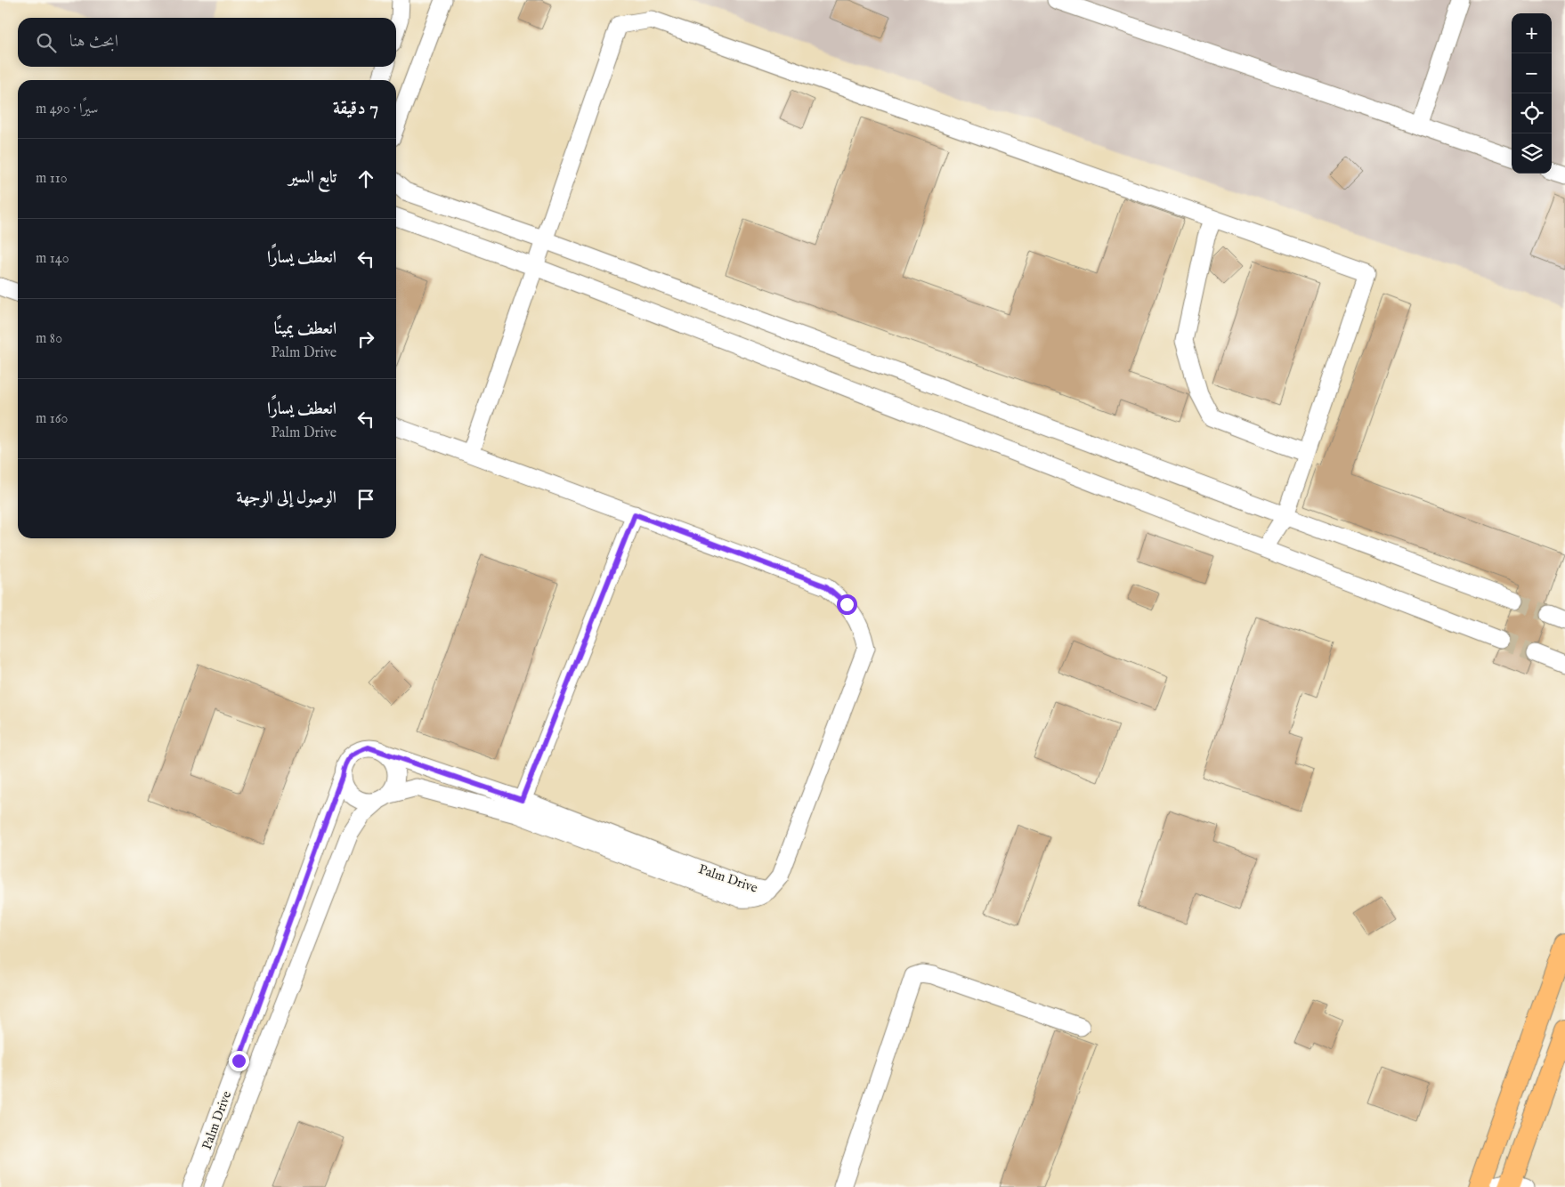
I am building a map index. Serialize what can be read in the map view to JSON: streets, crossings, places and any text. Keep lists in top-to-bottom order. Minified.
{"streets":{"street":["Palm Drive"]},"page":{"map_buttons":["+","−"],"search":"ابحث هنا","heading":["7 دقيقة","سيرًا · 490 m"],"list":[["تابع السير","110 m"],["انعطف يسارًا","140 m"],["انعطف يمينًا","Palm Drive","80 m"],["انعطف يسارًا","Palm Drive","160 m"],"الوصول إلى الوجهة"]}}
